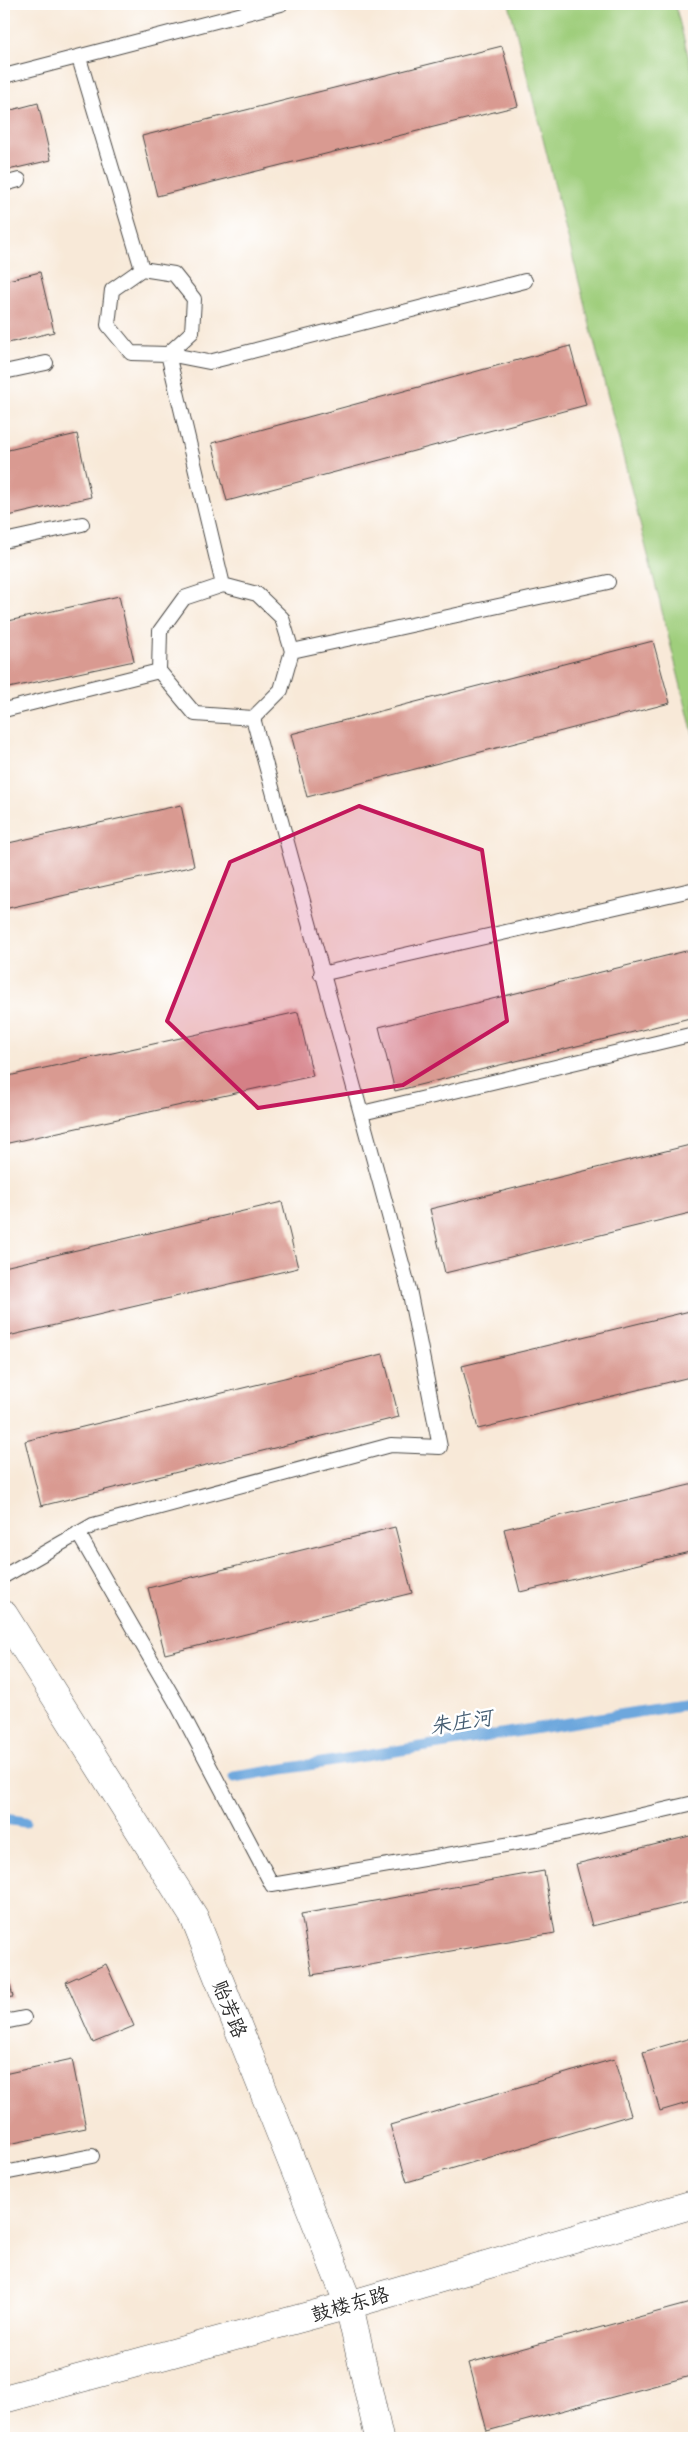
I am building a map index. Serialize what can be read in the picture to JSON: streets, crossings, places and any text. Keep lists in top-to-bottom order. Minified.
{"streets":{"street":["贻芳路","鼓楼东路"]},"crossings":[["贻芳路","鼓楼东路"]],"water":["朱庄河"]}
